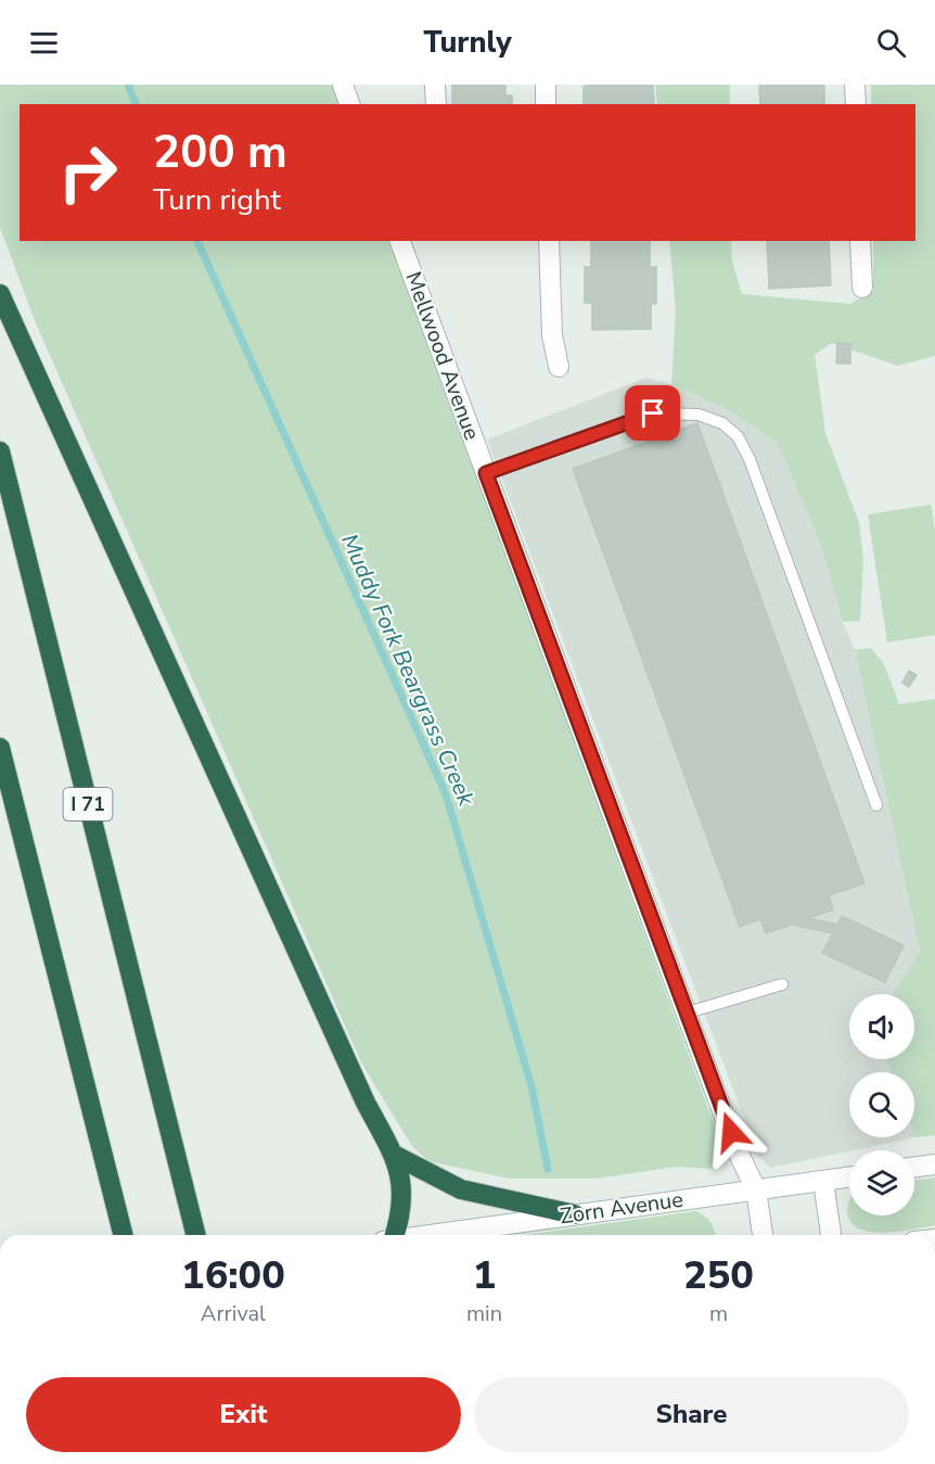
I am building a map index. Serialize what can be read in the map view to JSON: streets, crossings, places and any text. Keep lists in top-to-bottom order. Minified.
{"streets":{"highway":["I 71"],"street":["Mellwood Avenue","Zorn Avenue"]},"crossings":[["Mellwood Avenue","Zorn Avenue"]],"water":["Muddy Fork Beargrass Creek"],"page":{"header":"Turnly","turn":["200 m","Turn right"],"eta":["16:00","Arrival","1","min","250","m"],"buttons":["Exit","Share"]}}
